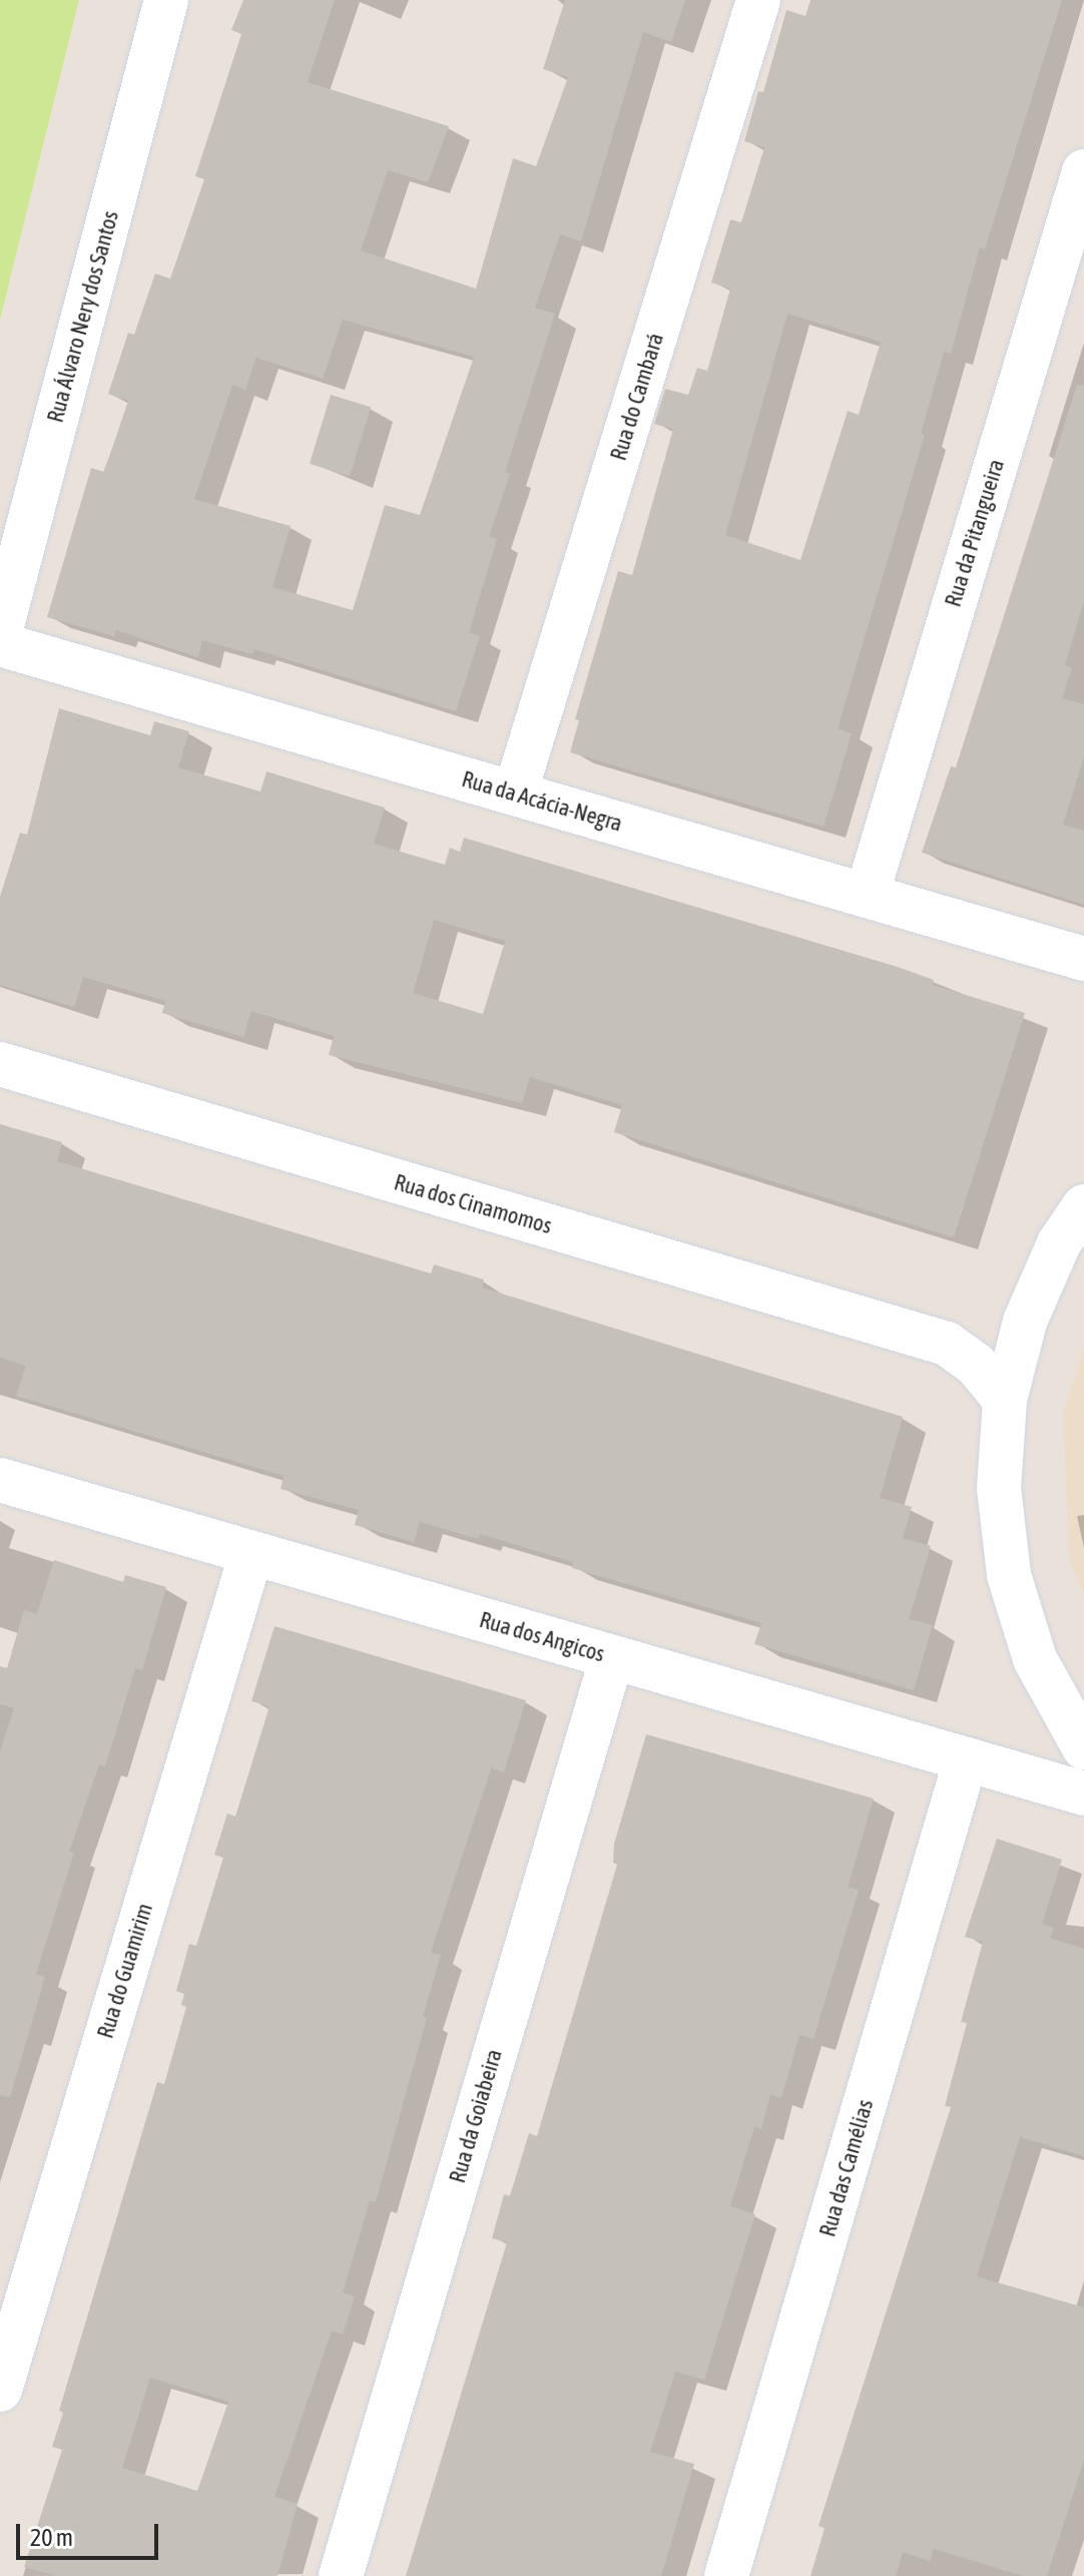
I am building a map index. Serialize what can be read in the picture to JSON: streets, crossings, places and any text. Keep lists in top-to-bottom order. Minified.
{"streets":{"street":["Rua Álvaro Nery dos Santos","Rua do Cambará","Rua da Pitangueira","Rua da Acácia-Negra","Rua dos Cinamomos","Rua dos Angicos","Rua do Guamirim","Rua da Goiabeira","Rua das Camélias"]},"crossings":[["Rua do Cambará","Rua da Acácia-Negra"],["Rua da Pitangueira","Rua da Acácia-Negra"],["Rua dos Angicos","Rua do Guamirim"],["Rua dos Angicos","Rua da Goiabeira"],["Rua dos Angicos","Rua das Camélias"]],"scale_bar":"20 m"}
